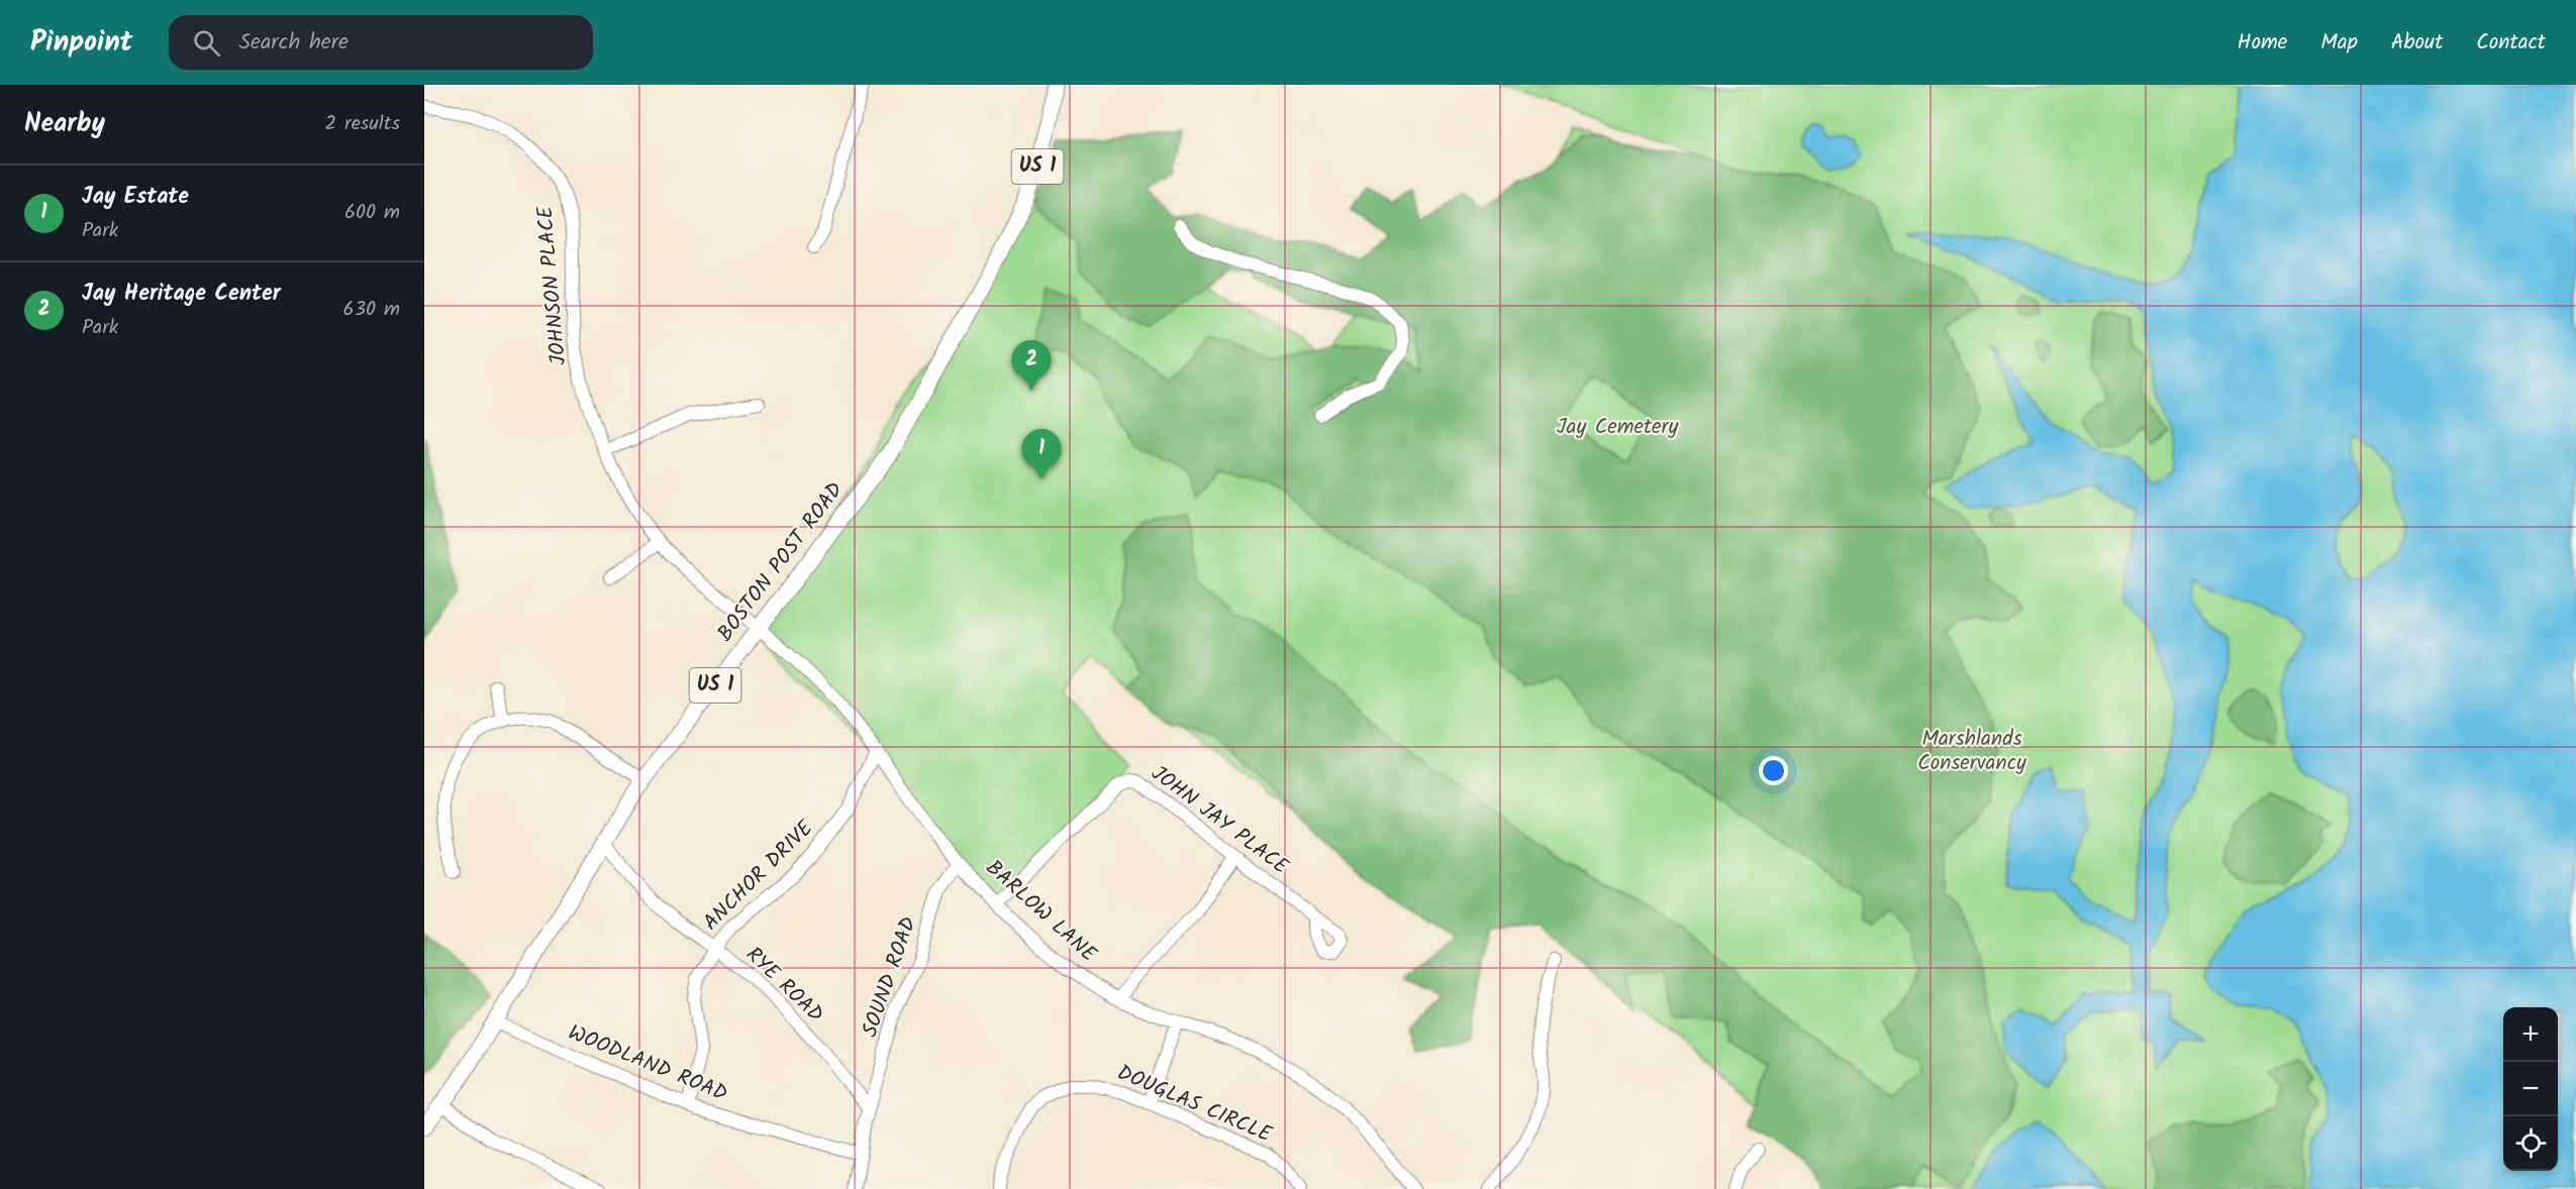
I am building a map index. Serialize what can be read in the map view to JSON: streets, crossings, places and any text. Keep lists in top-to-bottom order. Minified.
{"streets":{"main road":["US 1","BOSTON POST ROAD"],"street":["JOHNSON PLACE","JOHN JAY PLACE","ANCHOR DRIVE","BARLOW LANE","SOUND ROAD","RYE ROAD","WOODLAND ROAD","DOUGLAS CIRCLE"]},"crossings":[["JOHNSON PLACE","BOSTON POST ROAD"],["JOHNSON PLACE","BARLOW LANE"],["BOSTON POST ROAD","BARLOW LANE"],["BOSTON POST ROAD","RYE ROAD"],["BOSTON POST ROAD","WOODLAND ROAD"],["JOHN JAY PLACE","BARLOW LANE"],["ANCHOR DRIVE","BARLOW LANE"],["ANCHOR DRIVE","RYE ROAD"],["ANCHOR DRIVE","WOODLAND ROAD"],["BARLOW LANE","SOUND ROAD"],["SOUND ROAD","RYE ROAD"]],"parks":["Jay Cemetery","Marshlands Conservancy"],"page":{"header":"Pinpoint","search":"Search here","nav":["Home","Map","About","Contact"],"heading":["Nearby","2 results"],"list":[{"mark":"1","name":"Jay Estate","note":"Park","value":"600 m"},{"mark":"2","name":"Jay Heritage Center","note":"Park","value":"630 m"}],"pins":["2","1"],"map_buttons":["+","−"]}}
